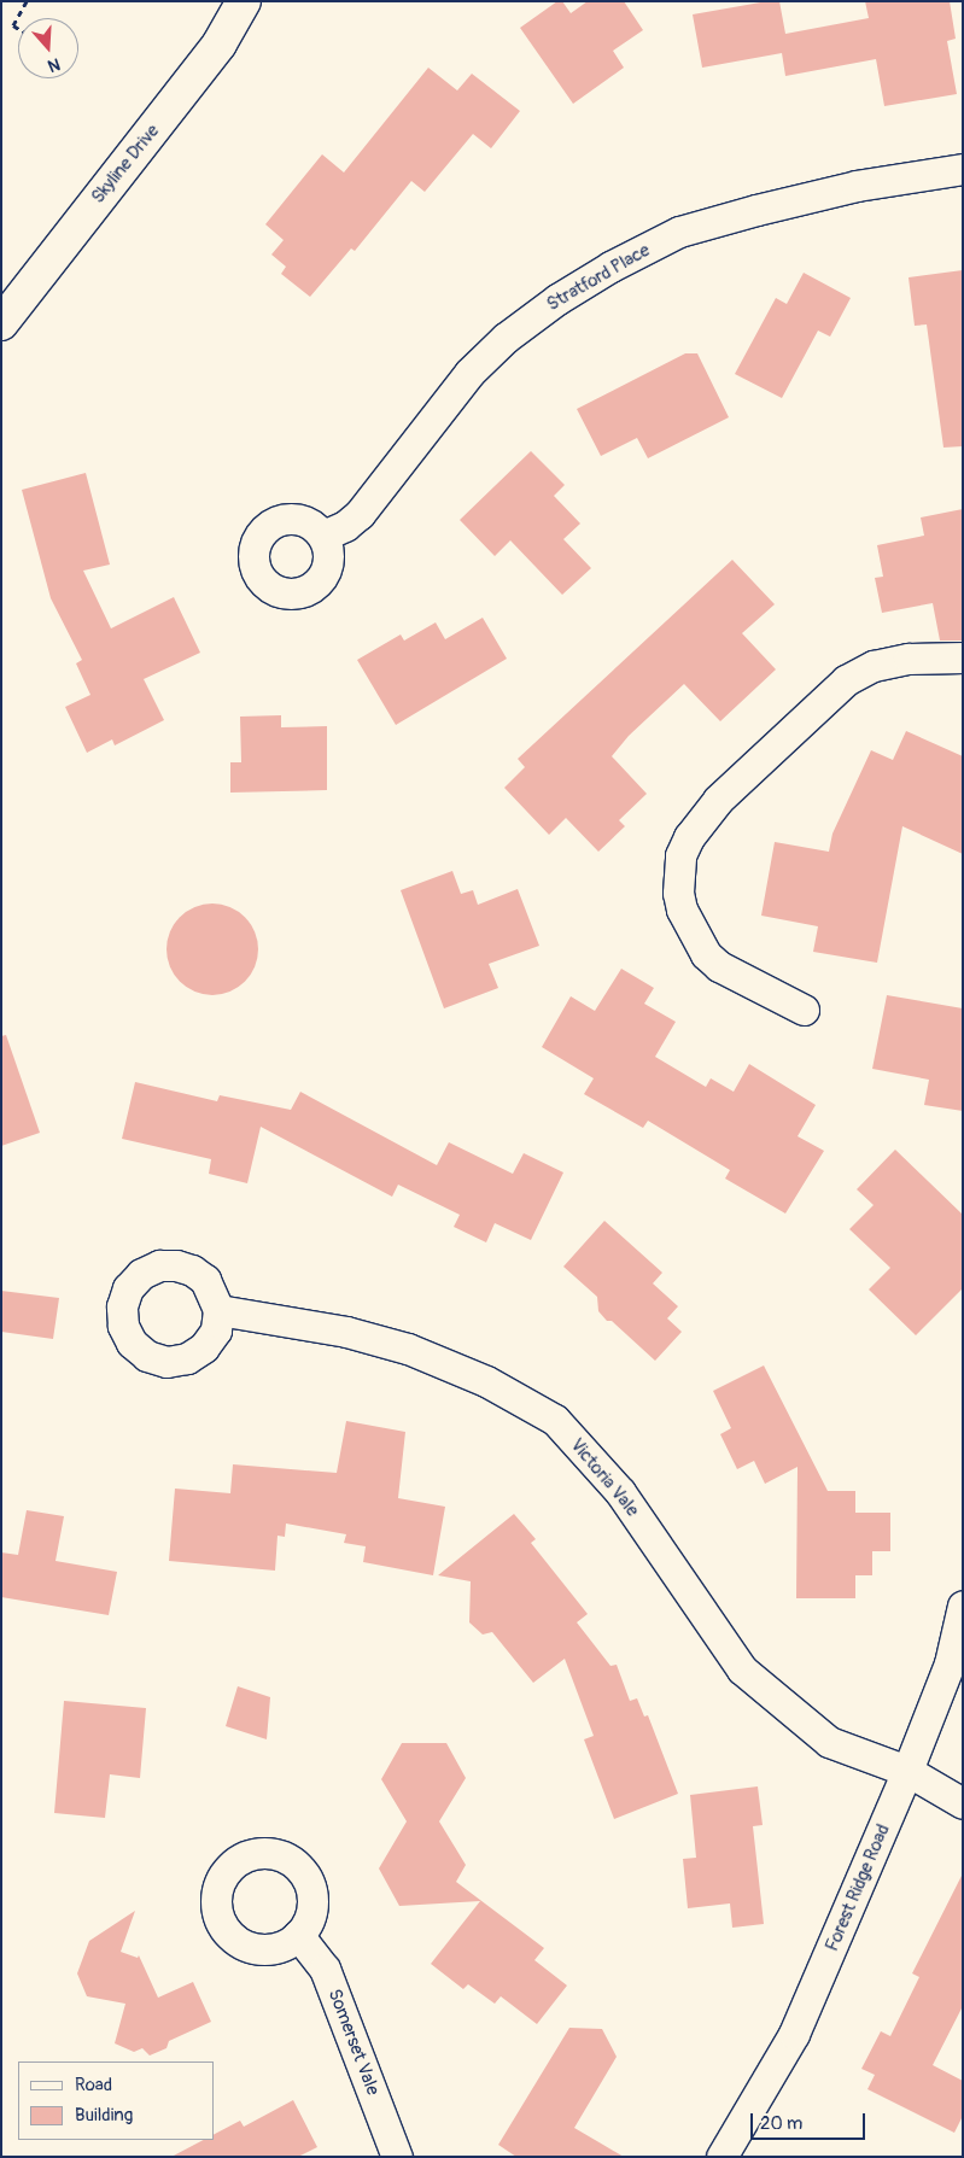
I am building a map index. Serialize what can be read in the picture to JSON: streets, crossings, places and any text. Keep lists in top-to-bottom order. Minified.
{"streets":{"street":["Skyline Drive","Stratford Place","Victoria Vale","Forest Ridge Road","Somerset Vale"]},"crossings":[["Victoria Vale","Forest Ridge Road"]],"legend":["Road","Building"],"scale_bar":"20 m","north":"bottom"}
